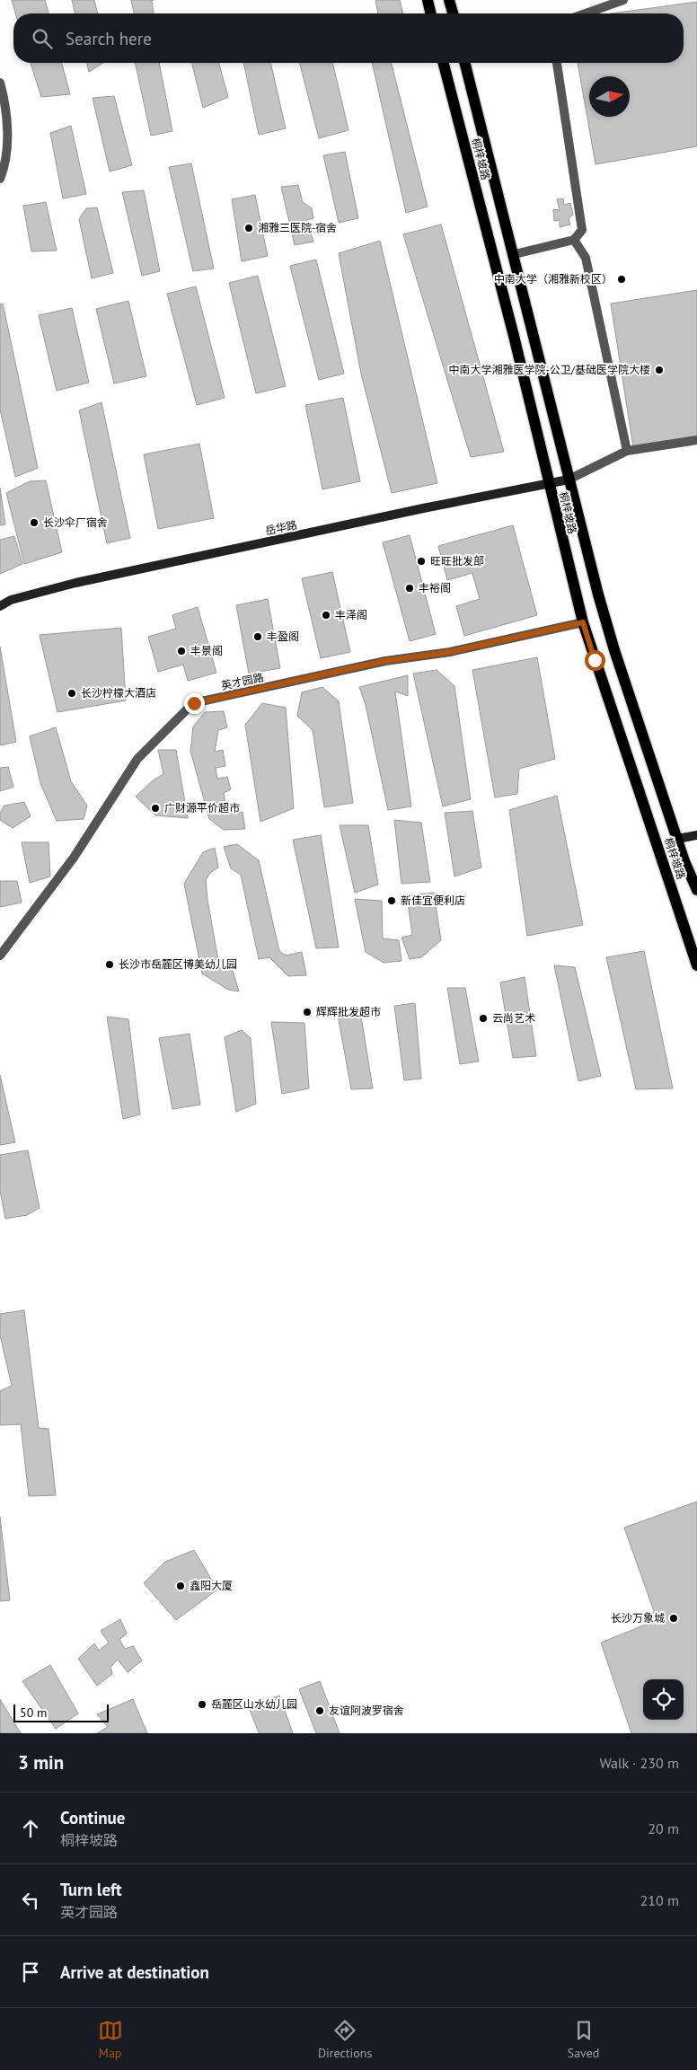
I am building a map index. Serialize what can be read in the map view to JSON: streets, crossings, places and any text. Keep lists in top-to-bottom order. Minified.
{"streets":{"main road":["桐梓坡路"],"street":["岳华路","英才园路"]},"crossings":[["桐梓坡路","岳华路"],["桐梓坡路","英才园路"]],"places":["湘雅三医院-宿舍","中南大学（湘雅新校区）","中南大学湘雅医学院-公卫/基础医学院大楼","长沙伞厂宿舍","旺旺批发部","丰裕阁","丰泽阁","丰盈阁","丰景阁","长沙柠檬大酒店","广财源平价超市","新佳宜便利店","长沙市岳麓区博美幼儿园","辉辉批发超市","云尚艺术","鑫阳大厦","长沙万象城","岳麓区山水幼儿园","友谊阿波罗宿舍"],"scale_bar":"50 m","north":"right","page":{"search":"Search here","scale":"50 m","heading":["3 min","Walk · 230 m"],"list":[["Continue","桐梓坡路","20 m"],["Turn left","英才园路","210 m"],"Arrive at destination"],"nav":["Map","Directions","Saved"]}}
